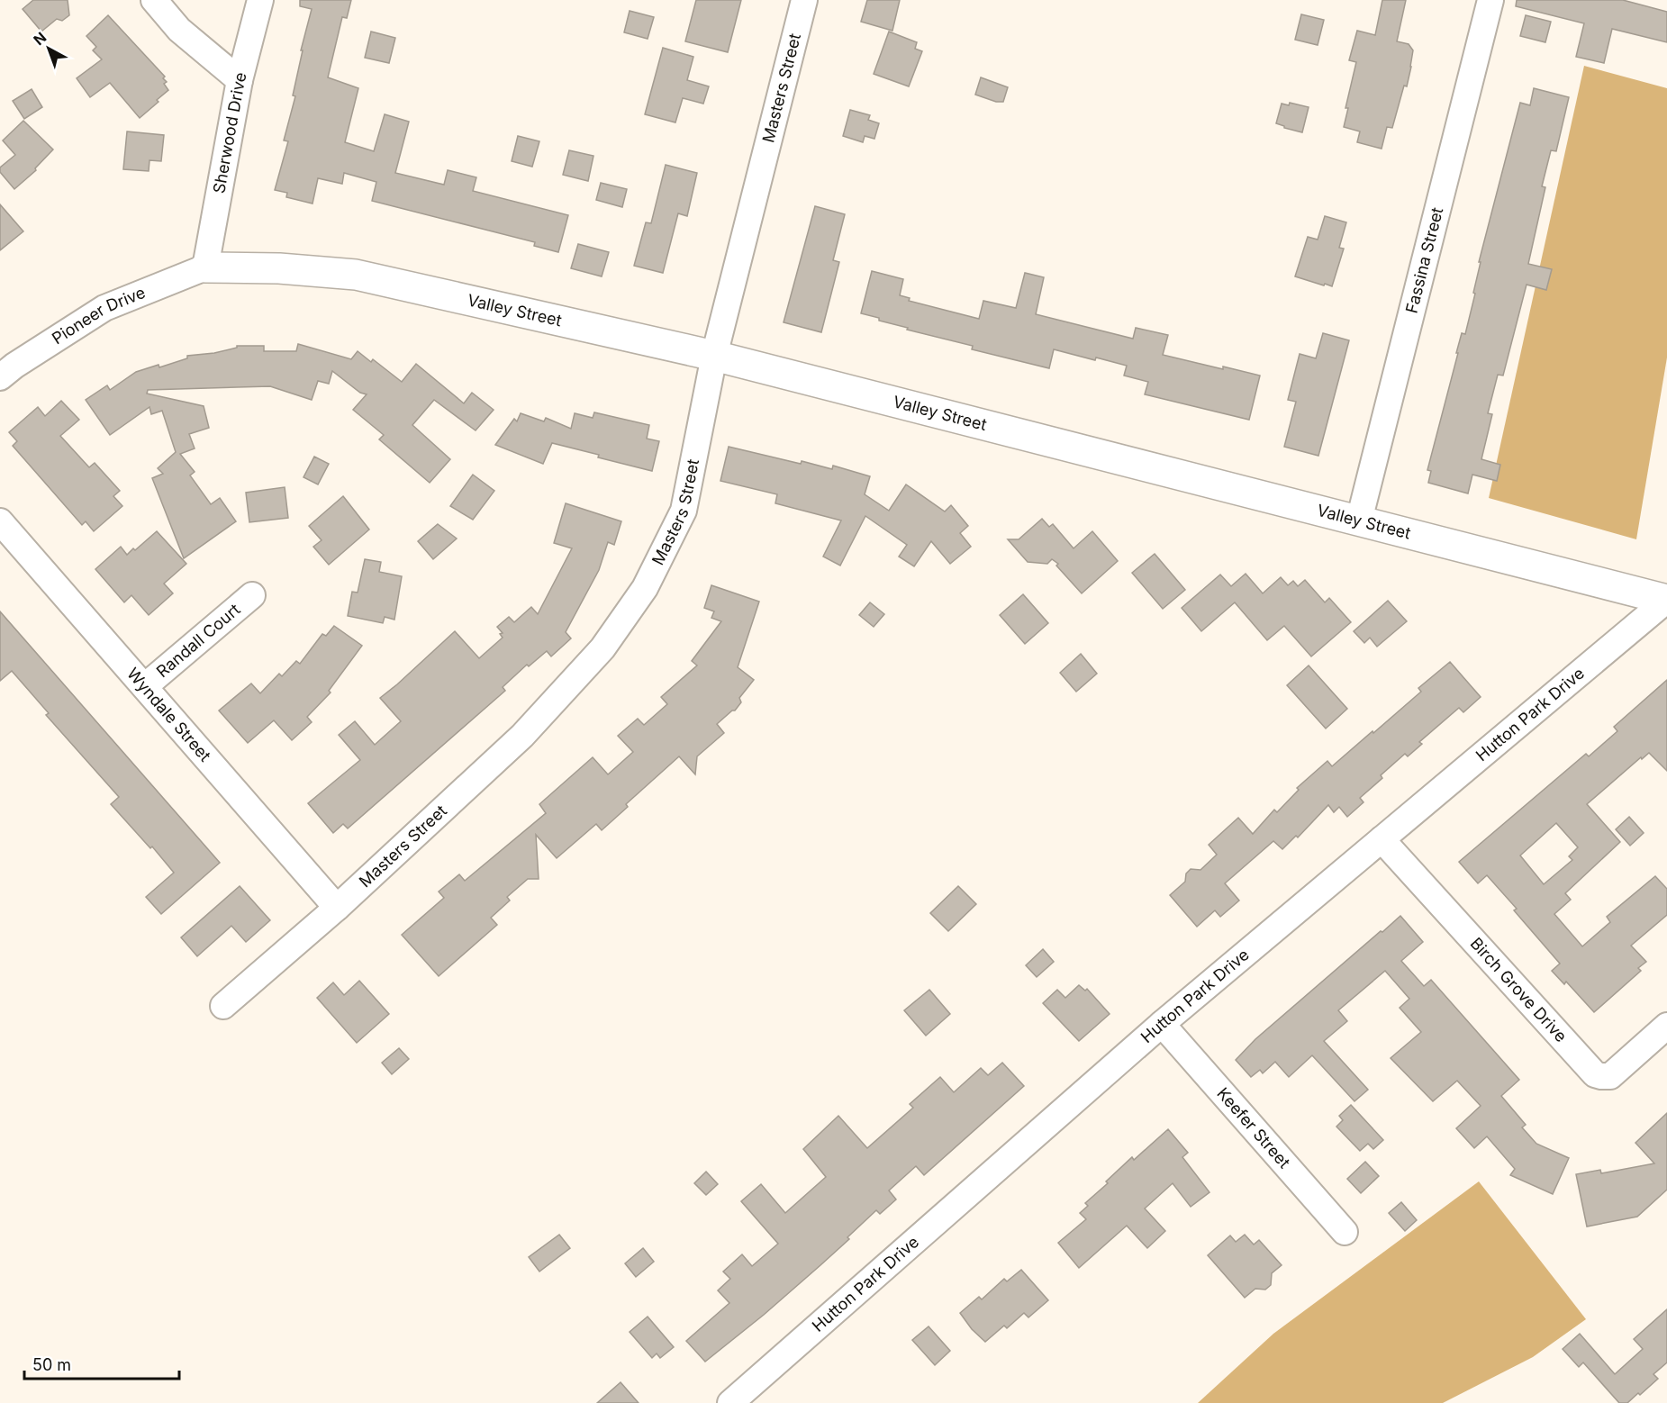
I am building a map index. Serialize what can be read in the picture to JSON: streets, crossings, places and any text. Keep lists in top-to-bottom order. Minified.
{"streets":{"main road":["Valley Street"],"street":["Masters Street","Sherwood Drive","Fassina Street","Pioneer Drive","Randall Court","Wyndale Street","Hutton Park Drive","Birch Grove Drive","Keefer Street"]},"crossings":[["Masters Street","Valley Street"],["Masters Street","Wyndale Street"],["Sherwood Drive","Valley Street"],["Sherwood Drive","Pioneer Drive"],["Fassina Street","Valley Street"],["Valley Street","Pioneer Drive"],["Valley Street","Hutton Park Drive"],["Randall Court","Wyndale Street"],["Hutton Park Drive","Birch Grove Drive"],["Hutton Park Drive","Keefer Street"]],"scale_bar":"50 m","north":"top left"}
